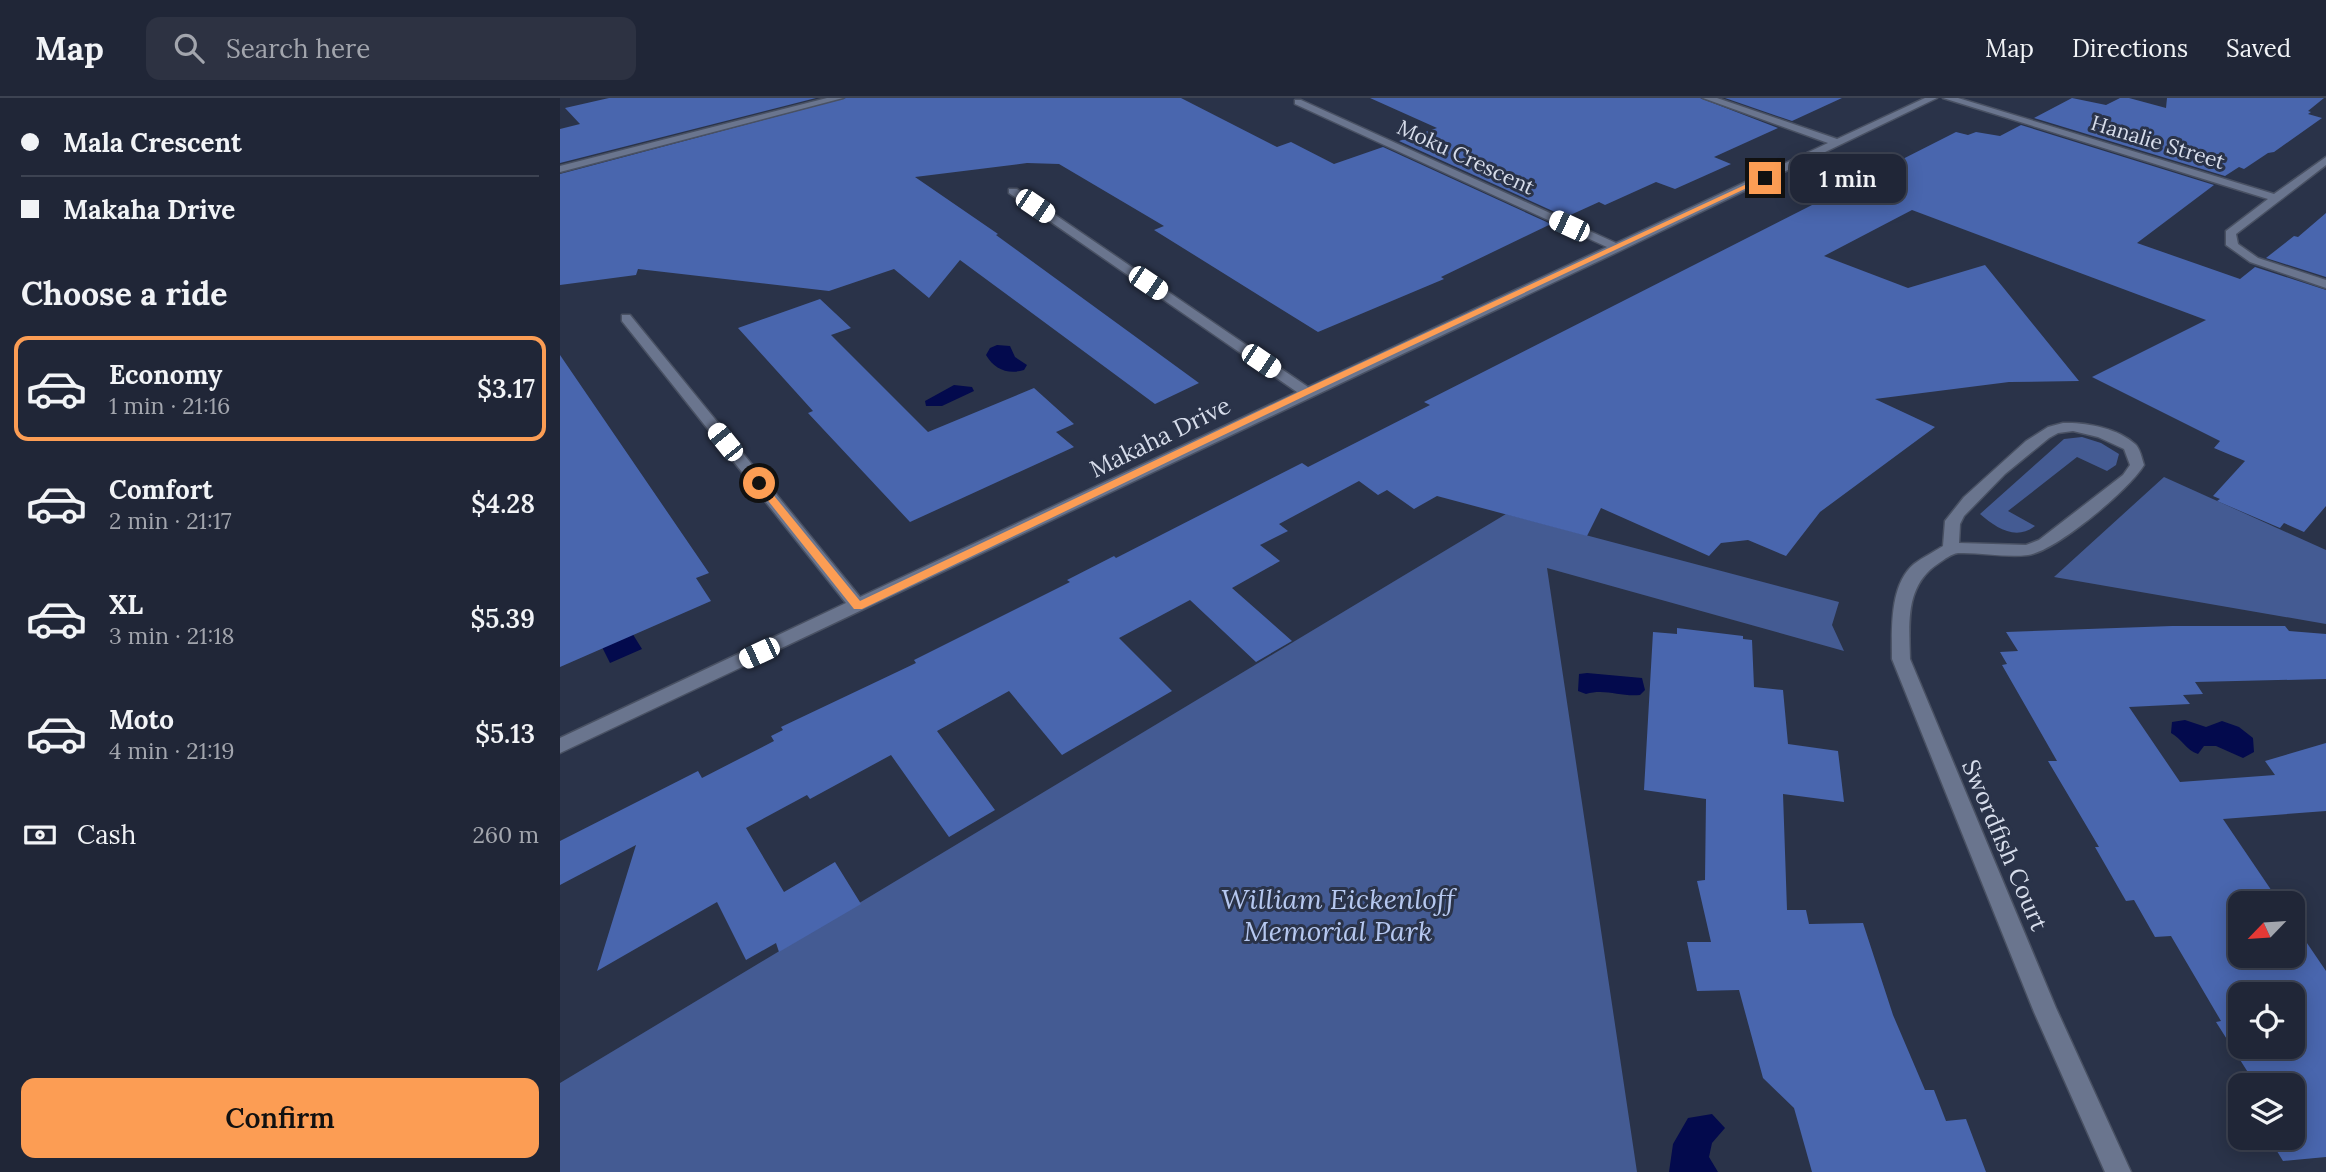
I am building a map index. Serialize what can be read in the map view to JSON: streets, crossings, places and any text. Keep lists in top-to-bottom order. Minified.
{"streets":{"street":["Hanalie Street","Moku Crescent","Makaha Drive","Swordfish Court"]},"crossings":[["Moku Crescent","Makaha Drive"]],"parks":["William Eickenloff Memorial Park"],"north":"bottom left","page":{"header":"Map","search":"Search here","nav":["Map","Directions","Saved"],"banner":["Mala Crescent","Makaha Drive"],"bubble":"1 min","heading":"Choose a ride","list":[{"name":"Economy","note":"1 min · 21:16","value":"$3.17"},{"name":"Comfort","note":"2 min · 21:17","value":"$4.28"},{"name":"XL","note":"3 min · 21:18","value":"$5.39"},{"name":"Moto","note":"4 min · 21:19","value":"$5.13"}],"pay":["Cash","260 m"],"buttons":"Confirm"}}
